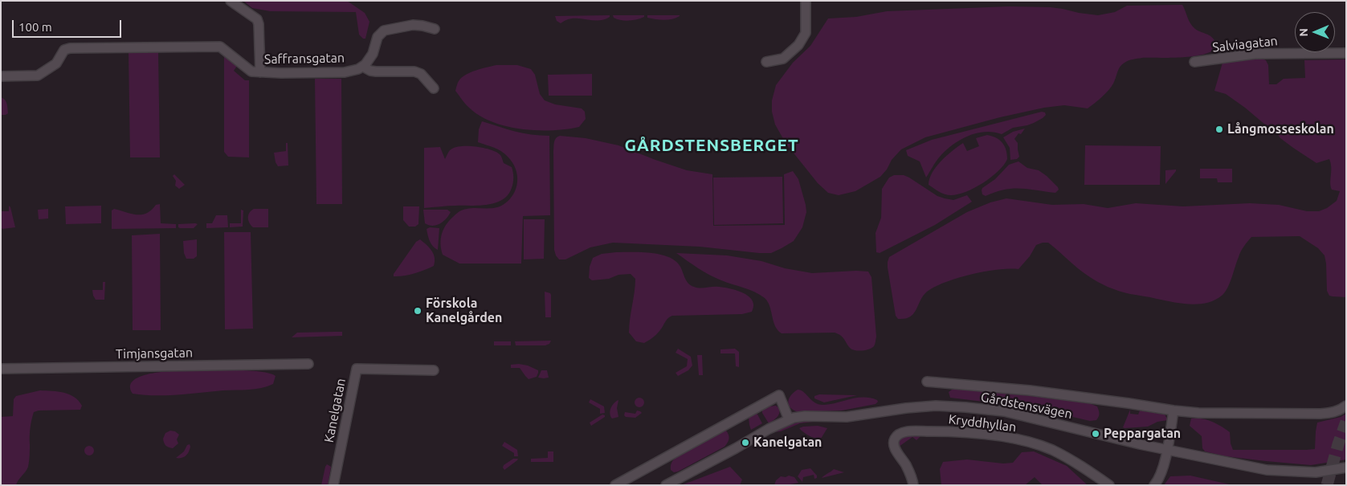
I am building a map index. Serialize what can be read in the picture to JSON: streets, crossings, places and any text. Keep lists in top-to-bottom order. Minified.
{"streets":{"street":["Salviagatan","Saffransgatan","Timjansgatan","Gårdstensvägen","Kanelgatan","Kryddhyllan"]},"districts":["GÅRDSTENSBERGET"],"places":["Långmosseskolan","Förskola Kanelgården","Peppargatan","Kanelgatan"],"scale_bar":"100 m","north":"left"}
